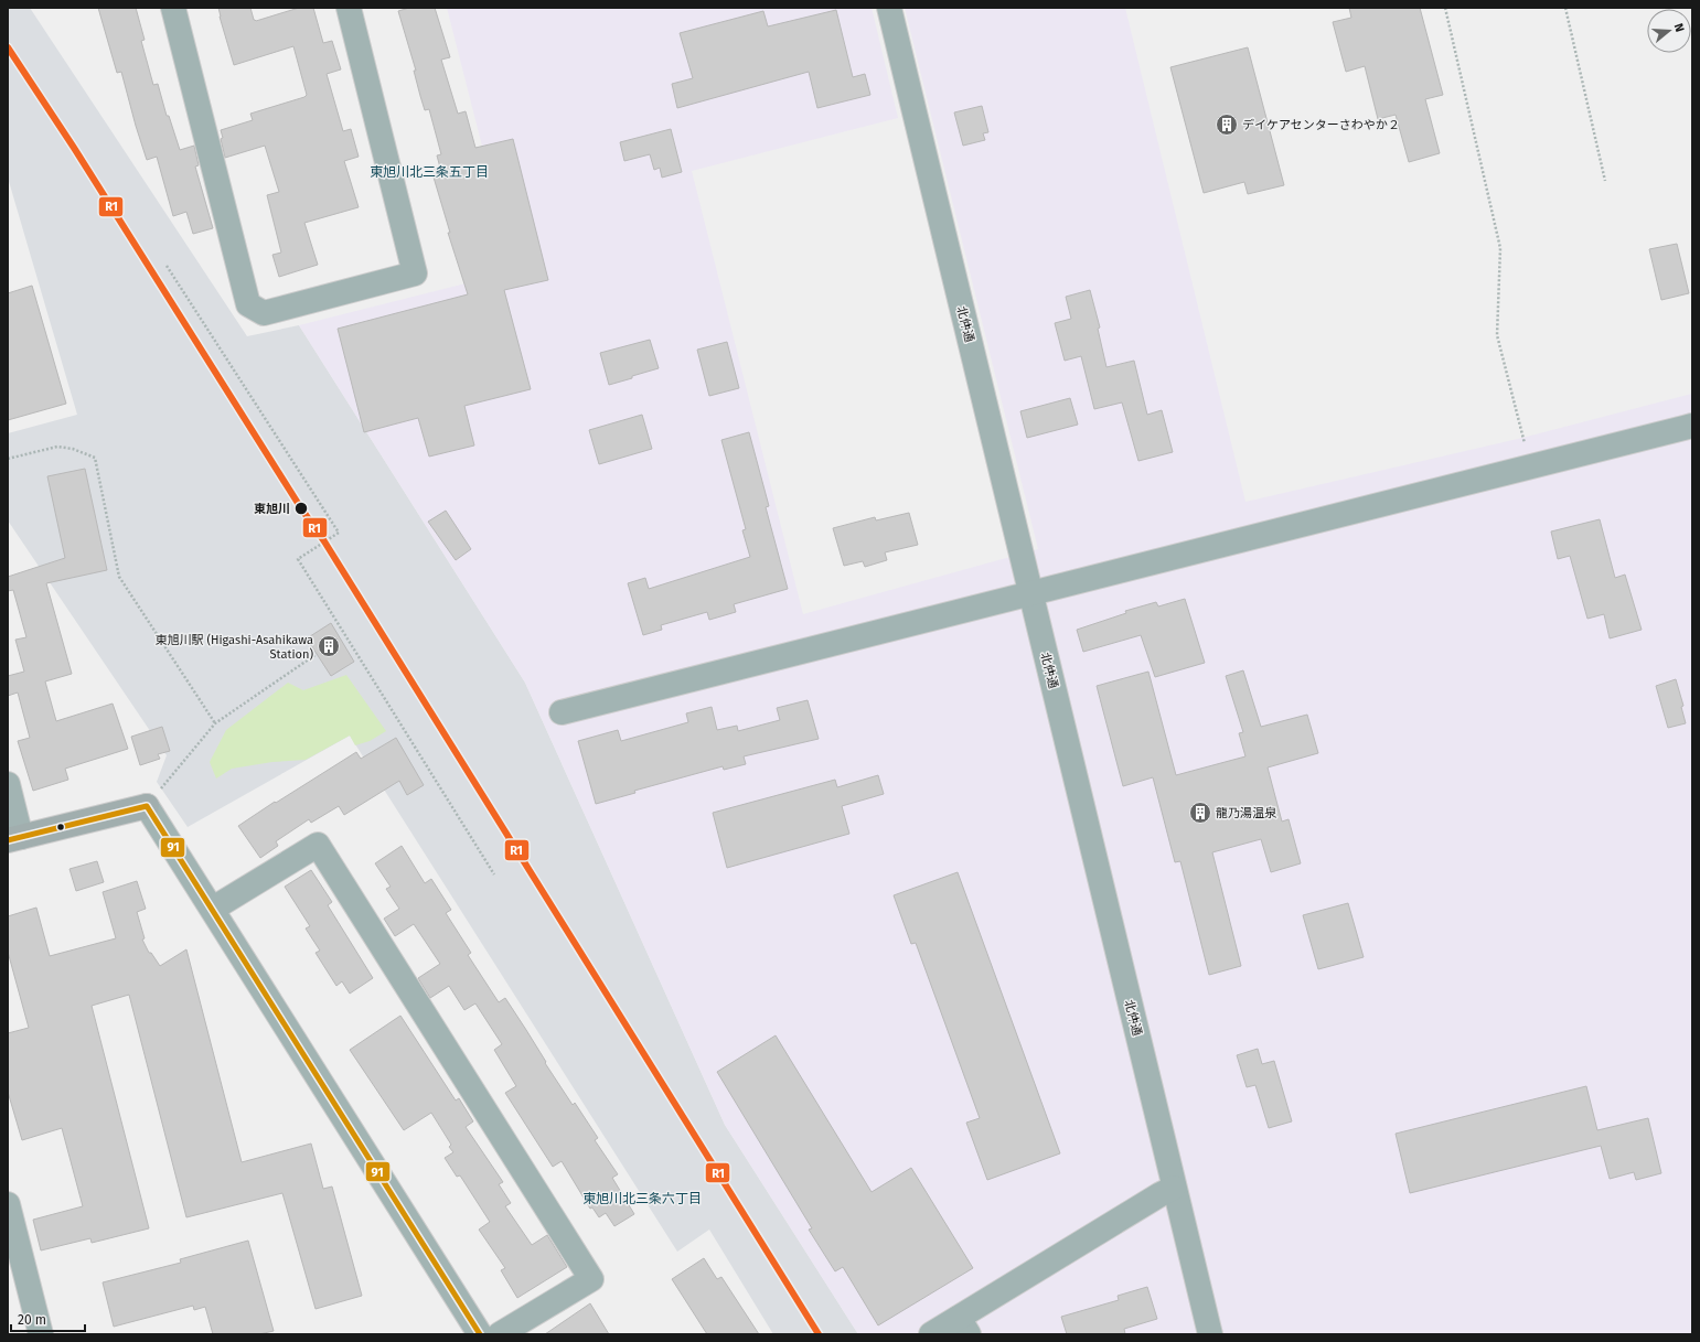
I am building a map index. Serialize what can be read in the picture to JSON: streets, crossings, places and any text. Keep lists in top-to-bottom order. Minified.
{"streets":{"street":["北仲通"]},"districts":["東旭川北三条五丁目","東旭川北三条六丁目"],"places":{"building":["デイケアセンターさわやか２","東旭川駅 (Higashi-Asahikawa Station)","龍乃湯温泉"],"other":["東旭川"]},"lines":["transit line R1","transit line 91"],"scale_bar":"20 m","north":"right"}
